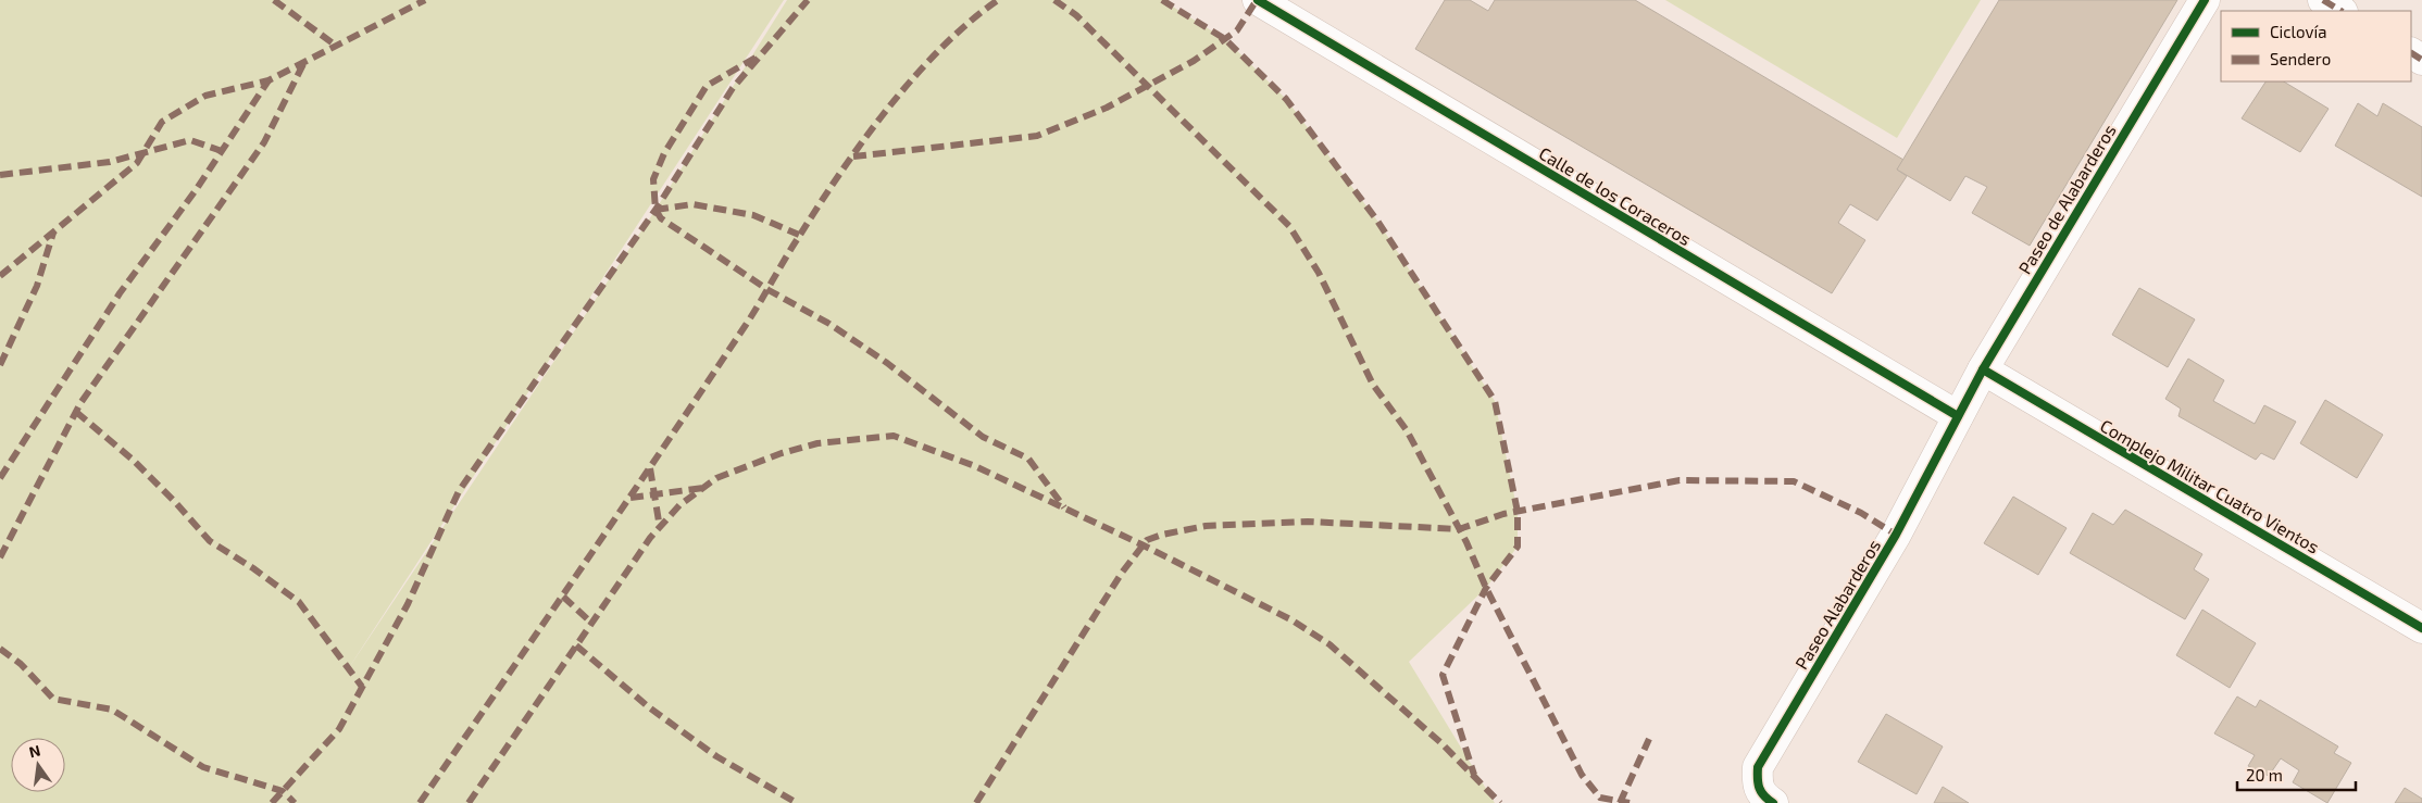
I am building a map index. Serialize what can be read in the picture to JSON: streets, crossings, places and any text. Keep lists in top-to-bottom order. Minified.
{"streets":{"street":["Calle de los Coraceros","Paseo de Alabarderos","Complejo Militar Cuatro Vientos","Paseo Alabarderos"]},"crossings":[["Calle de los Coraceros","Paseo de Alabarderos"],["Calle de los Coraceros","Paseo Alabarderos"],["Paseo de Alabarderos","Complejo Militar Cuatro Vientos"],["Paseo de Alabarderos","Paseo Alabarderos"]],"legend":["Ciclovía","Sendero"],"scale_bar":"20 m","north":"top"}
